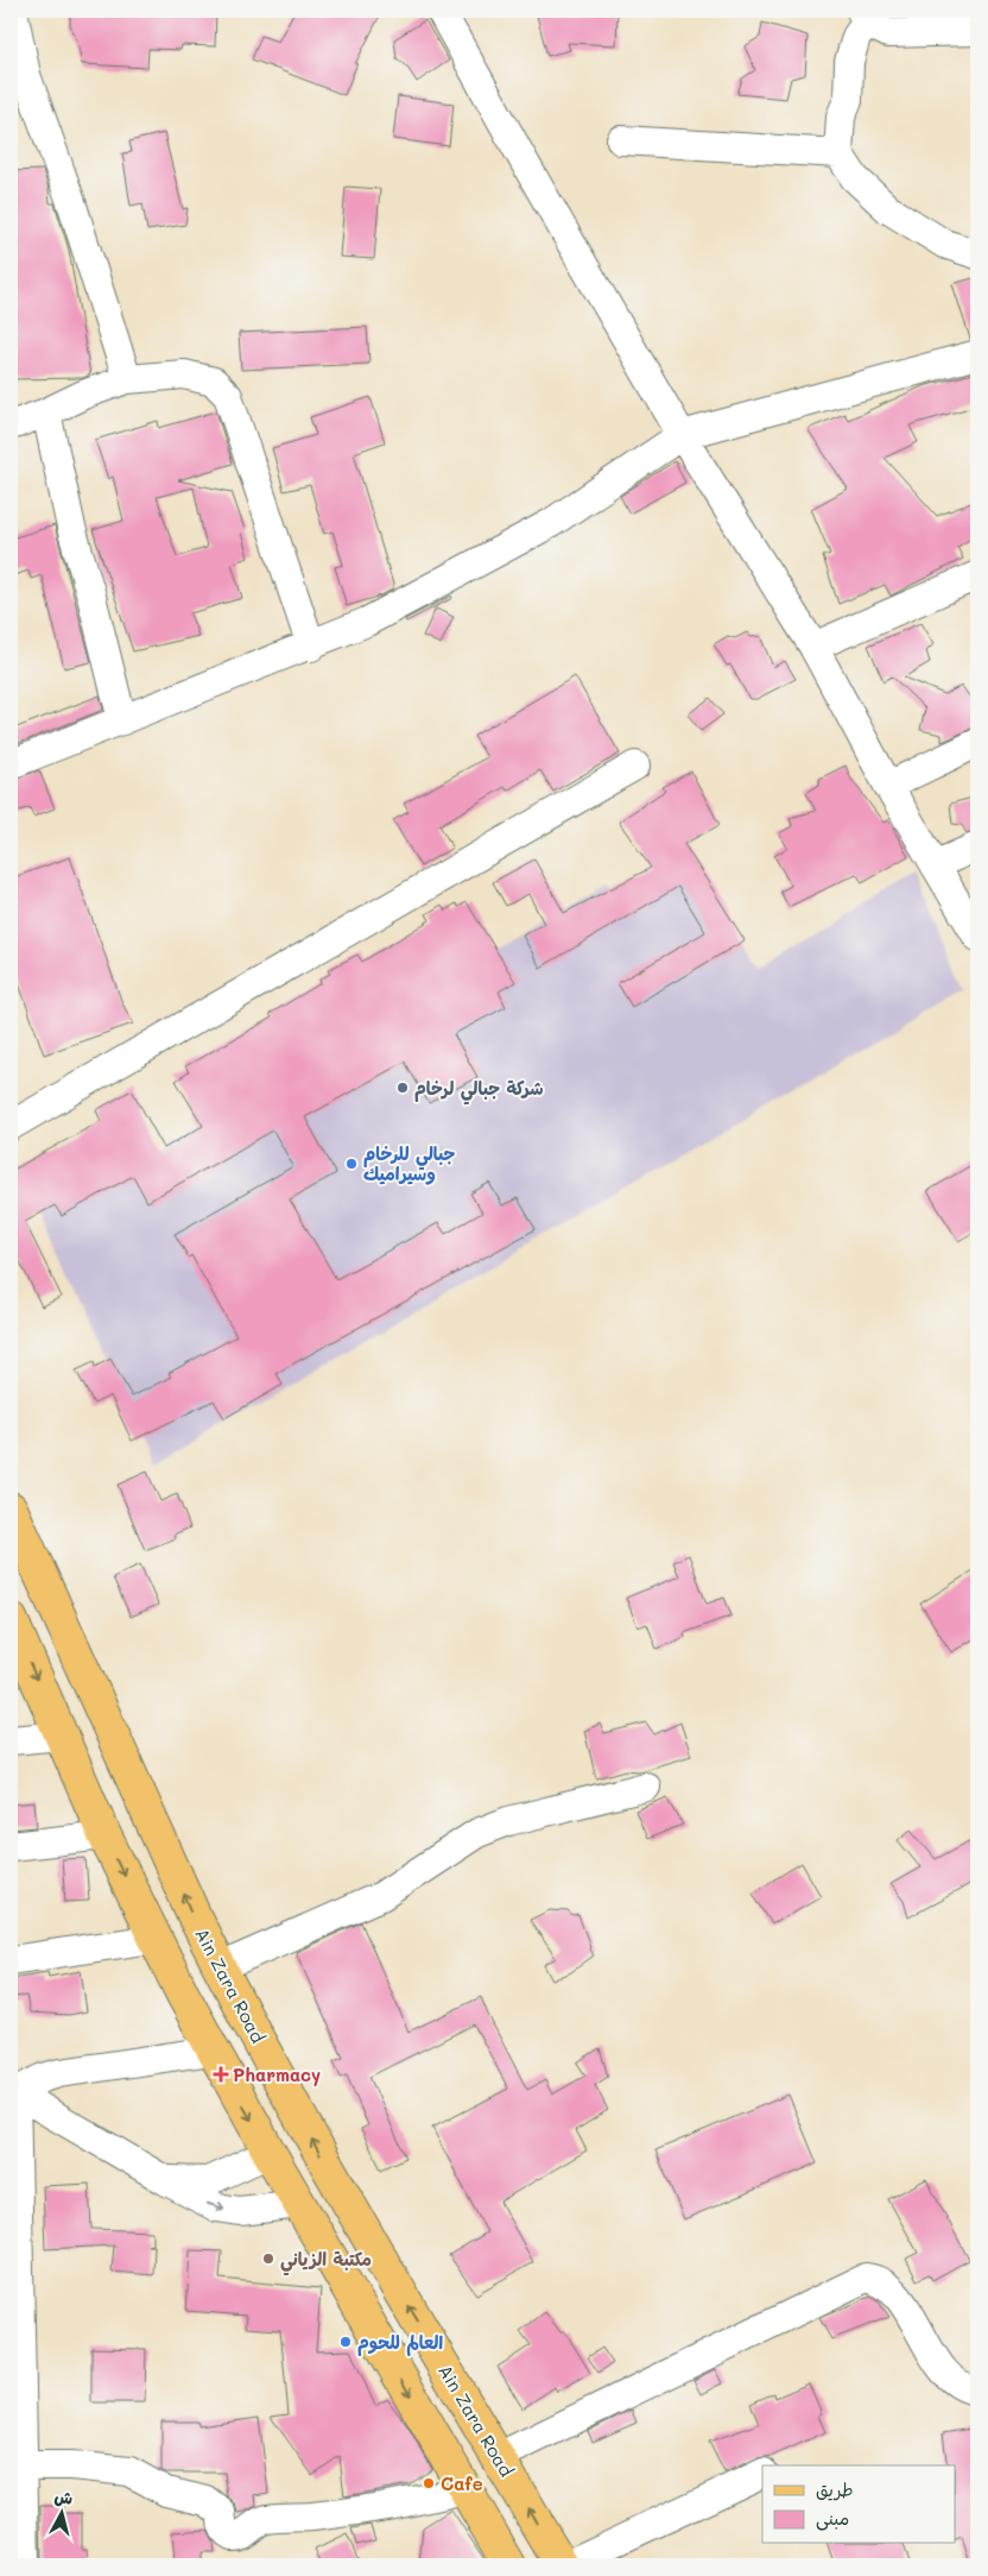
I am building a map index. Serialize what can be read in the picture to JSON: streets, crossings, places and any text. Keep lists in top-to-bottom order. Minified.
{"streets":{"main road":["Ain Zara Road"]},"places":{"other":["شركة جبالي لرخام","جبالي للرخام وسيراميك","مكتبة الزياني","العالم للحوم","Cafe"],"health":["Pharmacy"]},"legend":["طريق","مبنى"],"north":"top"}
